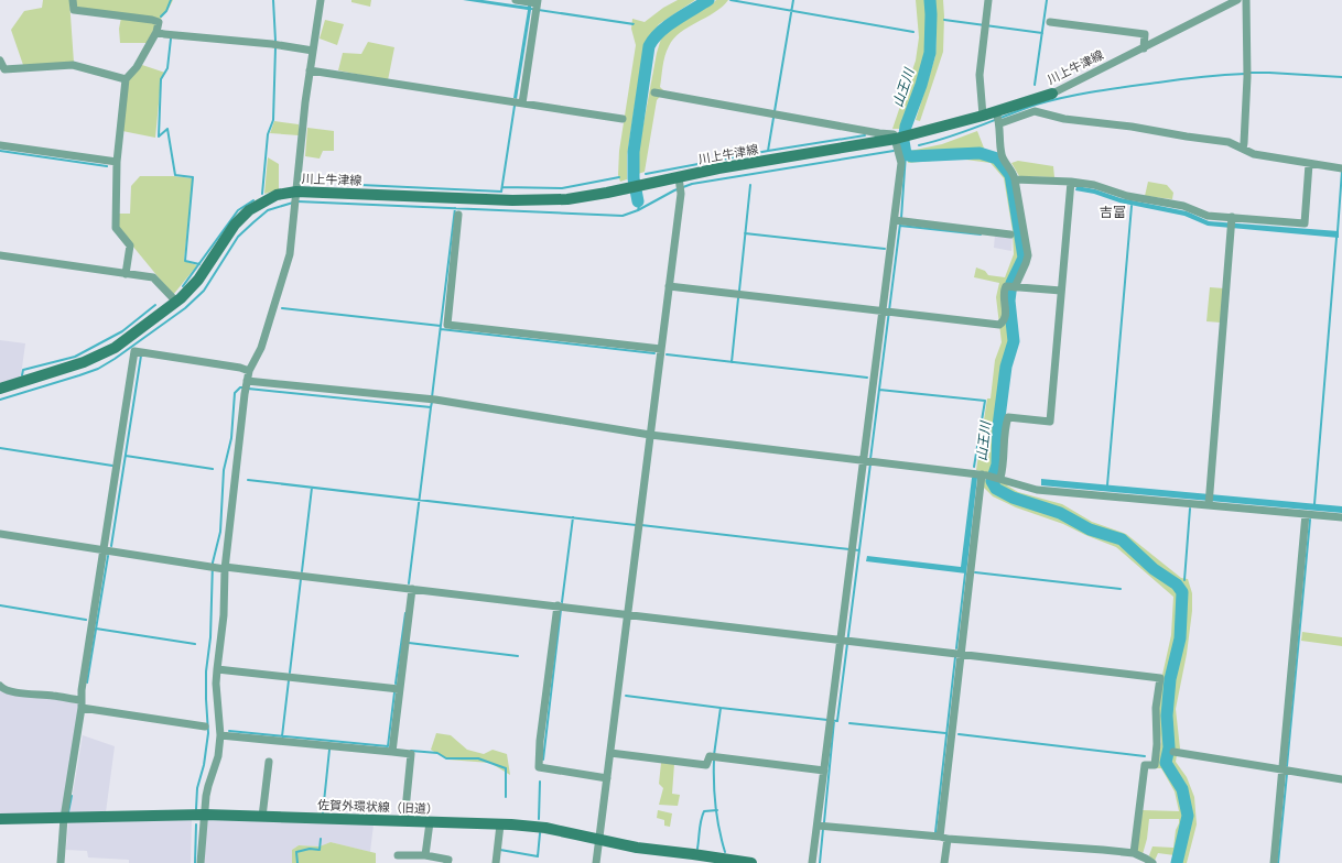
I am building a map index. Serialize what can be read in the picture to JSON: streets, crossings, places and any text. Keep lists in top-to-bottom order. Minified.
{"streets":{"main road":["川上牛津線","佐賀外環状線（旧道）"]},"districts":["吉富"],"water":["山王川"]}
